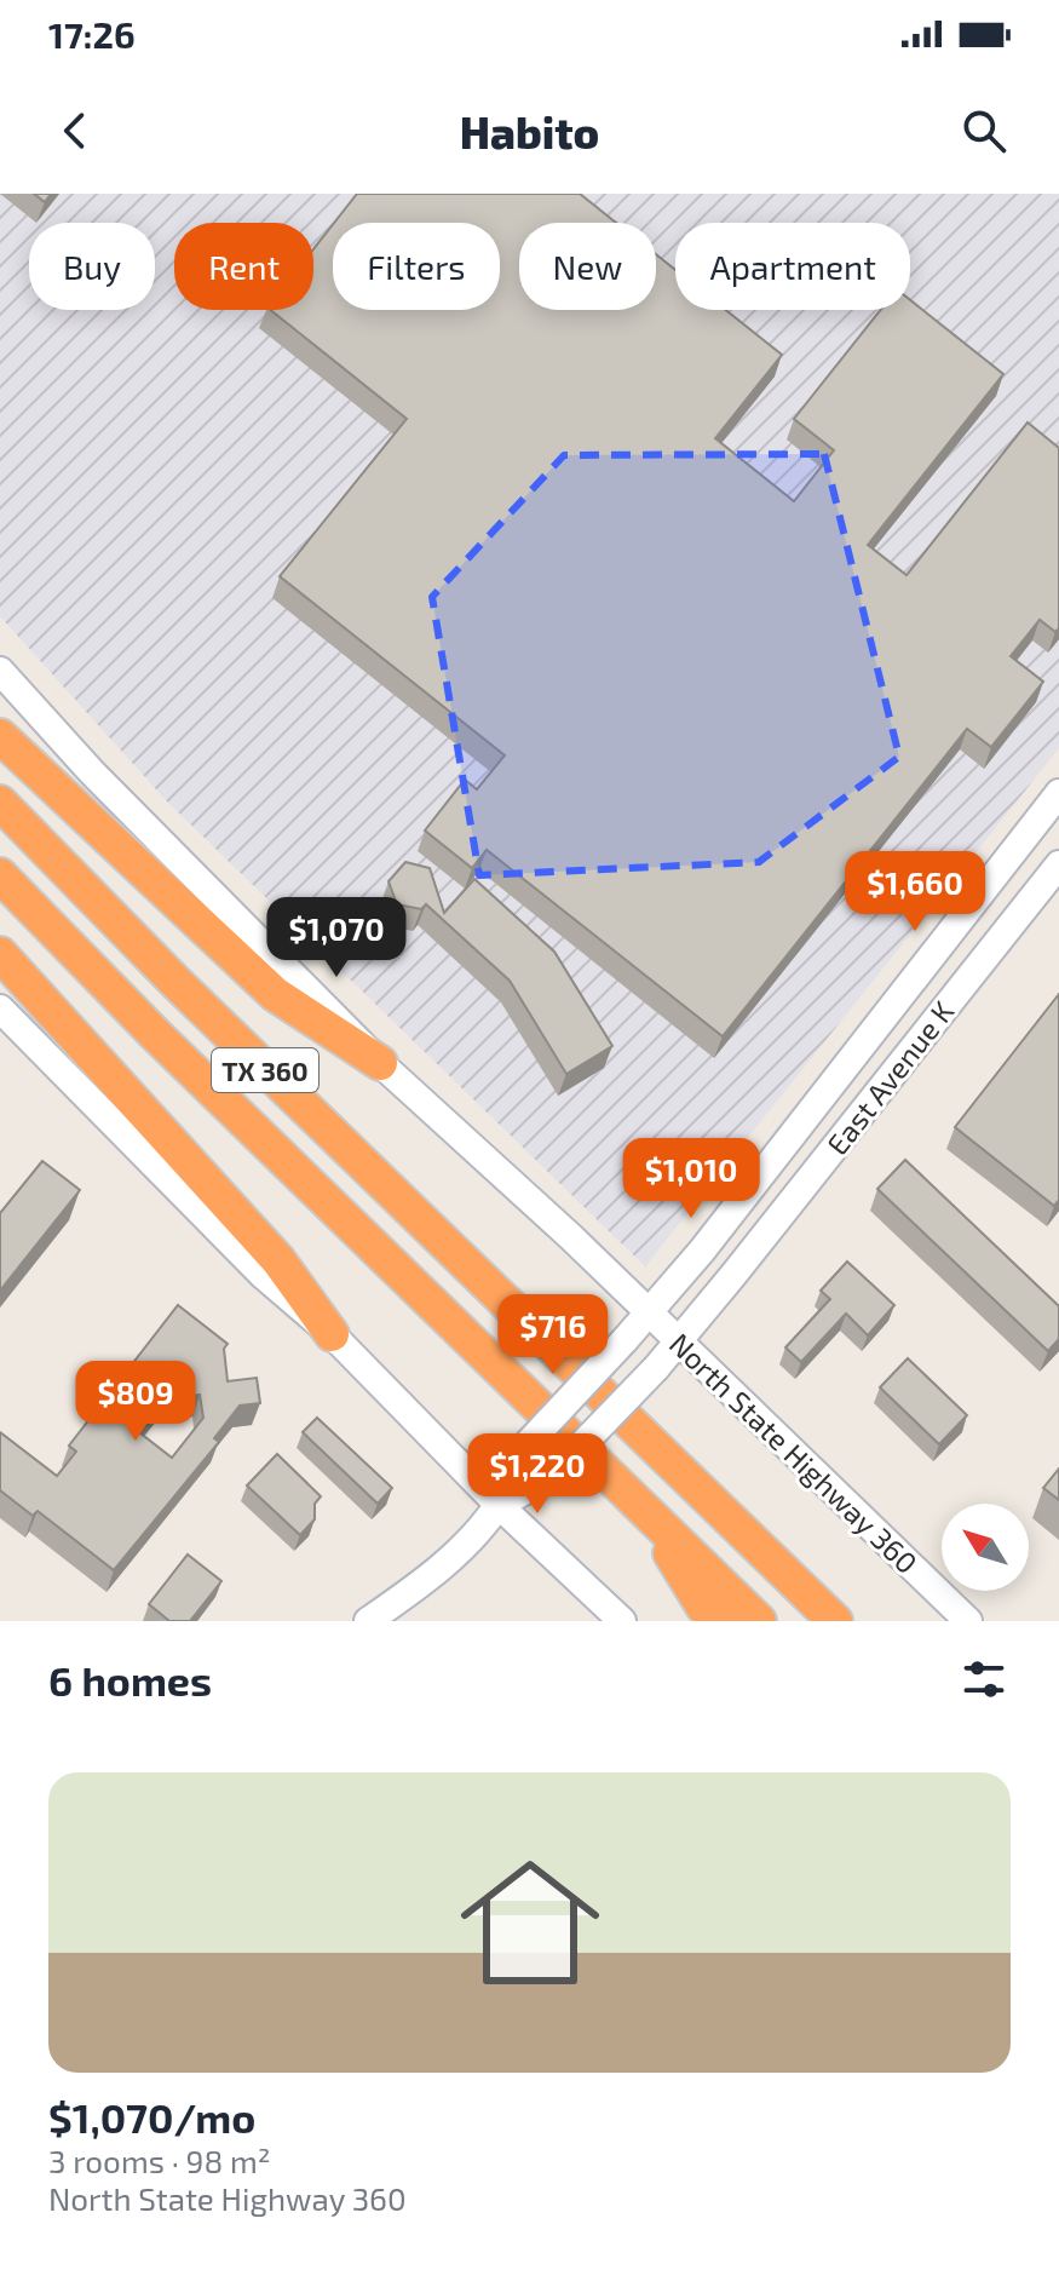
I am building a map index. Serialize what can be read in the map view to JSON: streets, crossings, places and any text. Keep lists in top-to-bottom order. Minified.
{"streets":{"highway":["TX 360"],"main road":["East Avenue K","North State Highway 360"]},"crossings":[["East Avenue K","North State Highway 360"]],"north":"top left","page":{"status":"17:26","header":"Habito","chip":["Buy","Rent","Filters","New","Apartment"],"price":["$1,660","$1,070","$1,010","$716","$809","$1,220"],"heading":"6 homes","list":[{"name":"$1,070/mo","note":"3 rooms · 98 m² · North State Highway 360"}]}}
